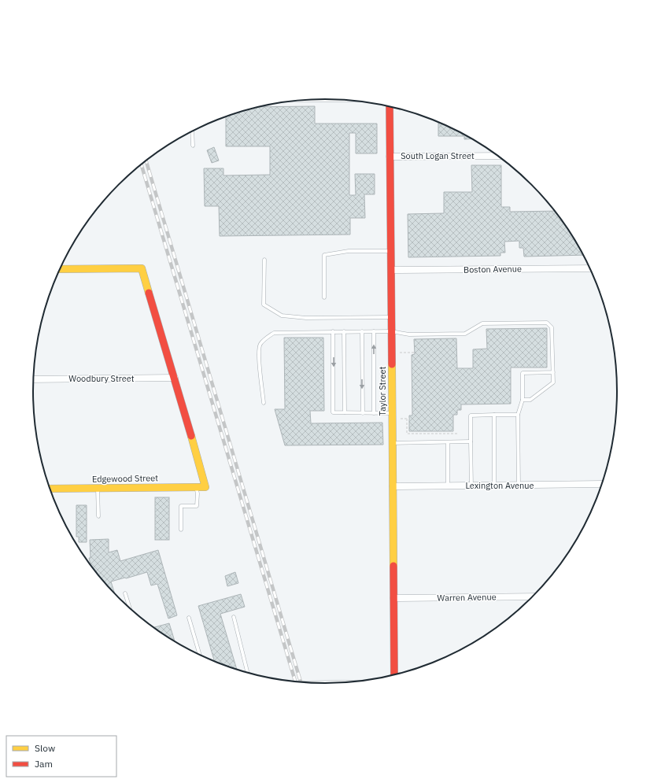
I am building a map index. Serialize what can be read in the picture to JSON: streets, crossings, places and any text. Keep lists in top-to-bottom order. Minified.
{"streets":{"street":["South Logan Street","Boston Avenue","Woodbury Street","Taylor Street","Edgewood Street","Lexington Avenue","Warren Avenue"]},"crossings":[["South Logan Street","Taylor Street"],["Boston Avenue","Taylor Street"],["Woodbury Street","Edgewood Street"],["Taylor Street","Lexington Avenue"],["Taylor Street","Warren Avenue"]],"legend":["Slow","Jam"]}
